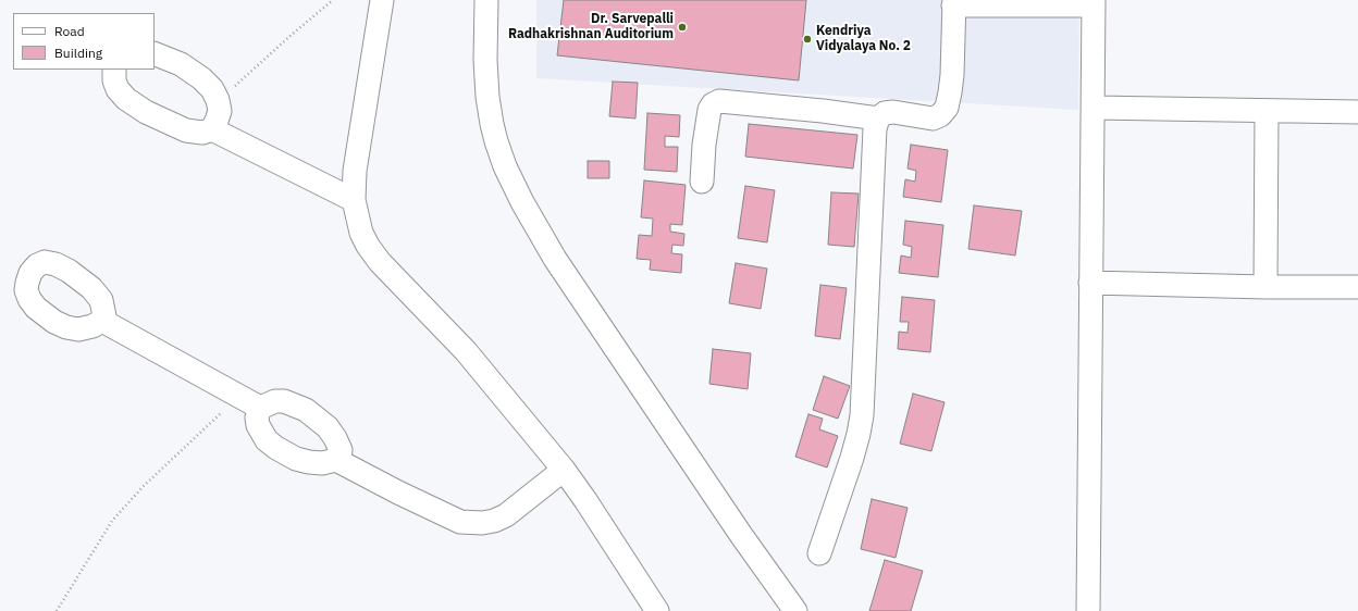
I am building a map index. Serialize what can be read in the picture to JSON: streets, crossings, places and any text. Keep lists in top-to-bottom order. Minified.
{"places":["Dr. Sarvepalli Radhakrishnan Auditorium","Kendriya Vidyalaya No. 2"],"legend":["Road","Building"]}
